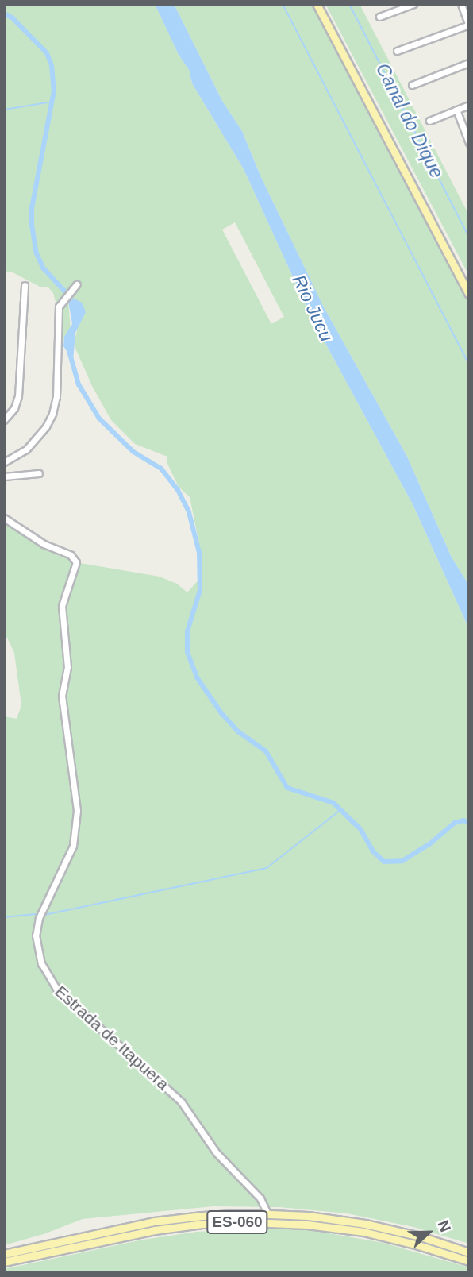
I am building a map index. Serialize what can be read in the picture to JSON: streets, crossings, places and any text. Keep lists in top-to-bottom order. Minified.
{"streets":{"main road":["ES-060"],"street":["Estrada de Itapuera"]},"crossings":[["Estrada de Itapuera","ES-060"]],"water":["Canal do Dique","Rio Jucu"],"north":"right"}
